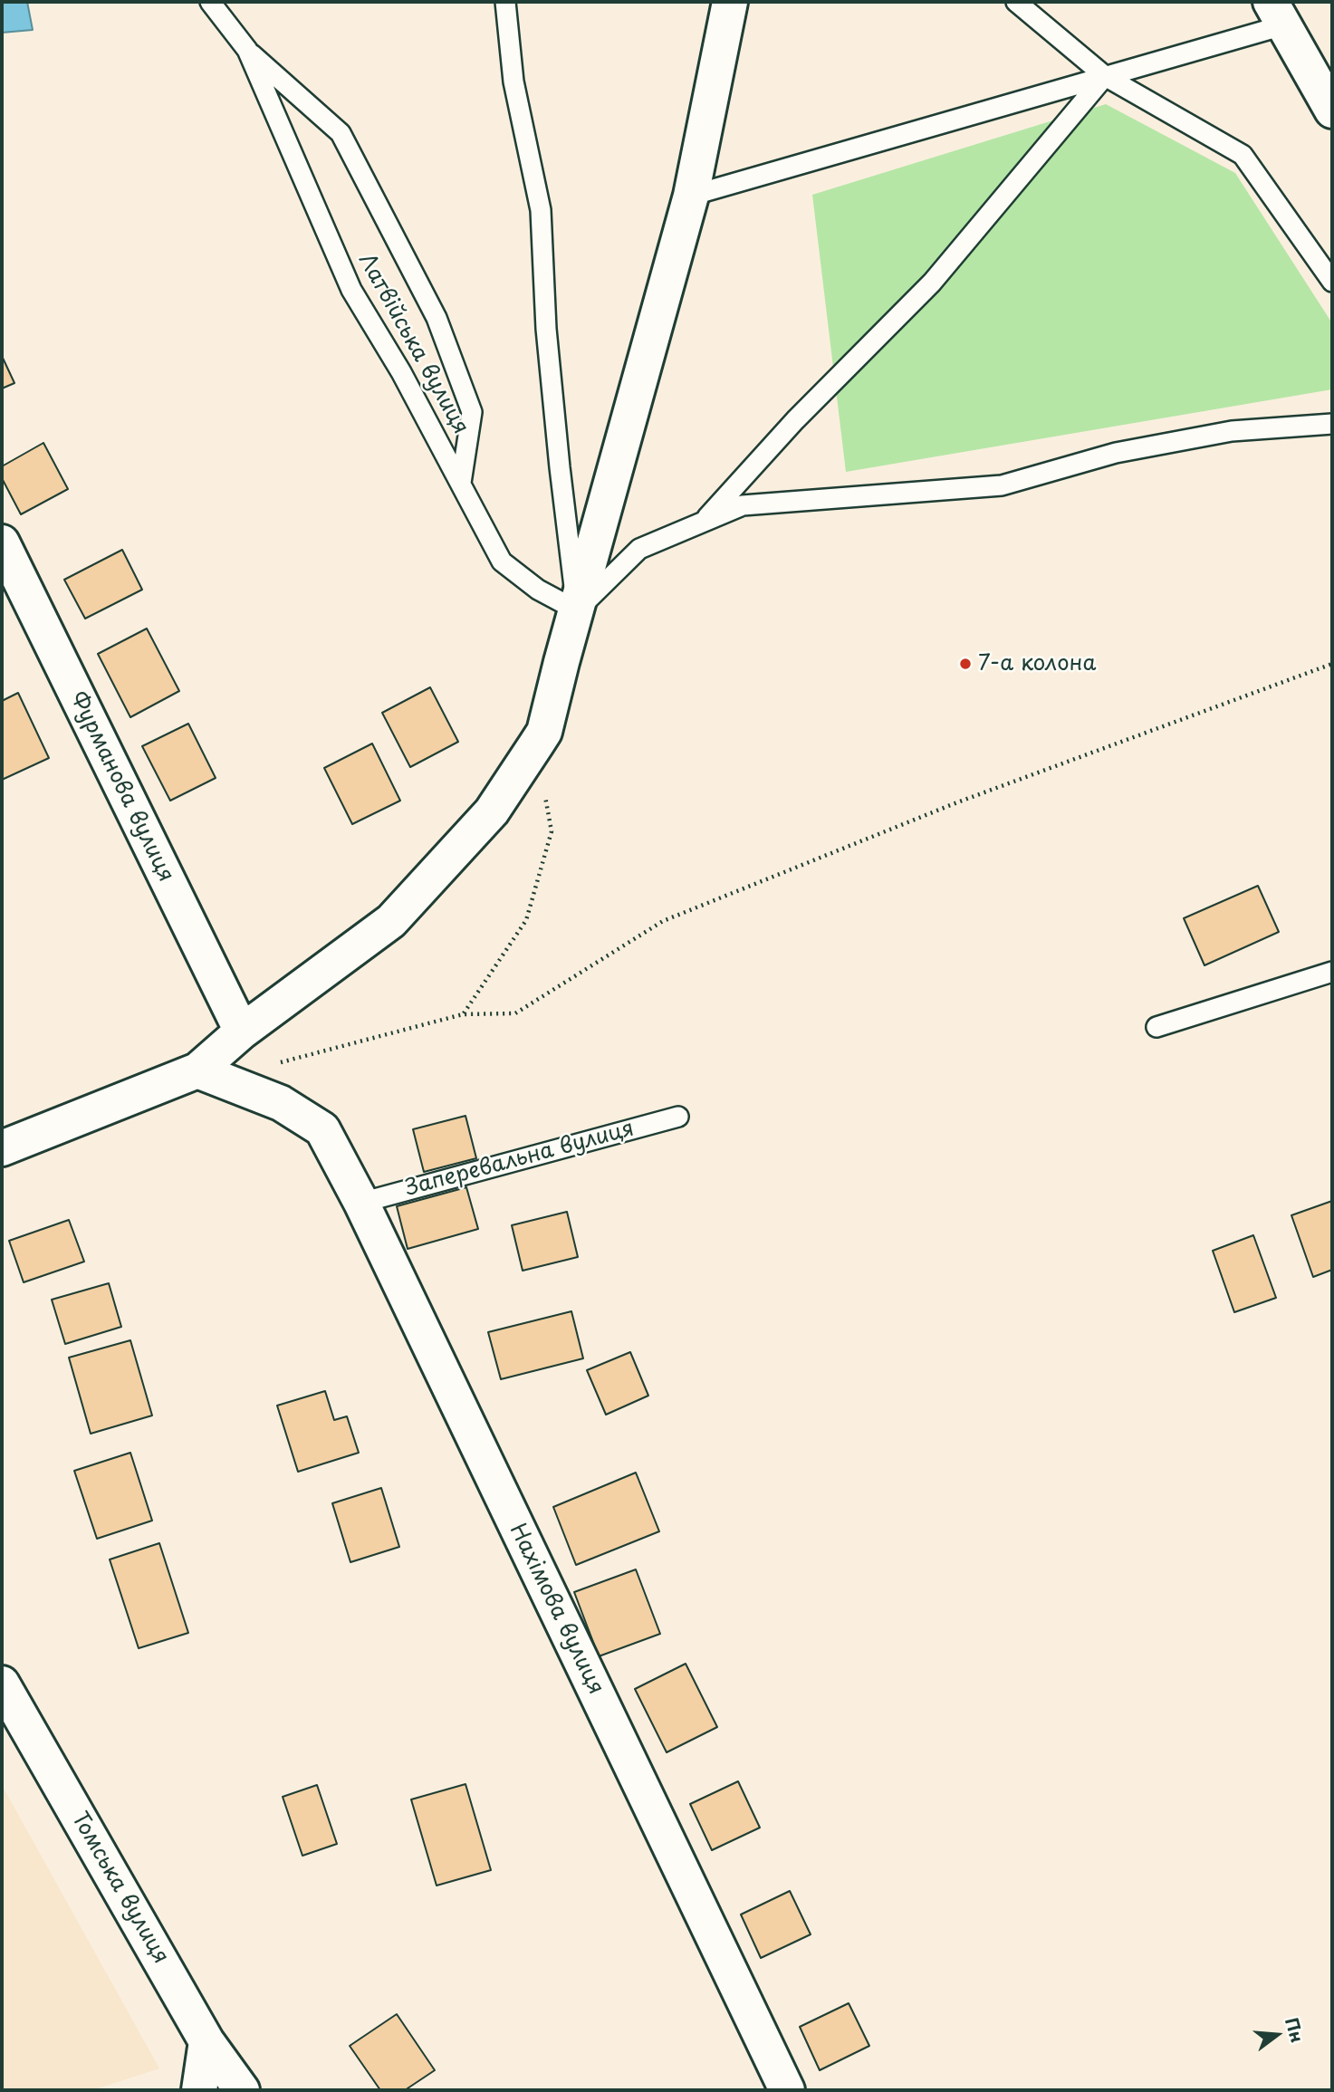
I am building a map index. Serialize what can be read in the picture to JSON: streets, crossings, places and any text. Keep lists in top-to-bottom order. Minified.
{"streets":{"street":["Фурманова вулиця","Нахімова вулиця","Томська вулиця"],"lane":["Латвiйська вулиця","Заперевальна вулиця"]},"crossings":[["Заперевальна вулиця","Нахімова вулиця"]],"places":["7-а колона"],"north":"right"}
